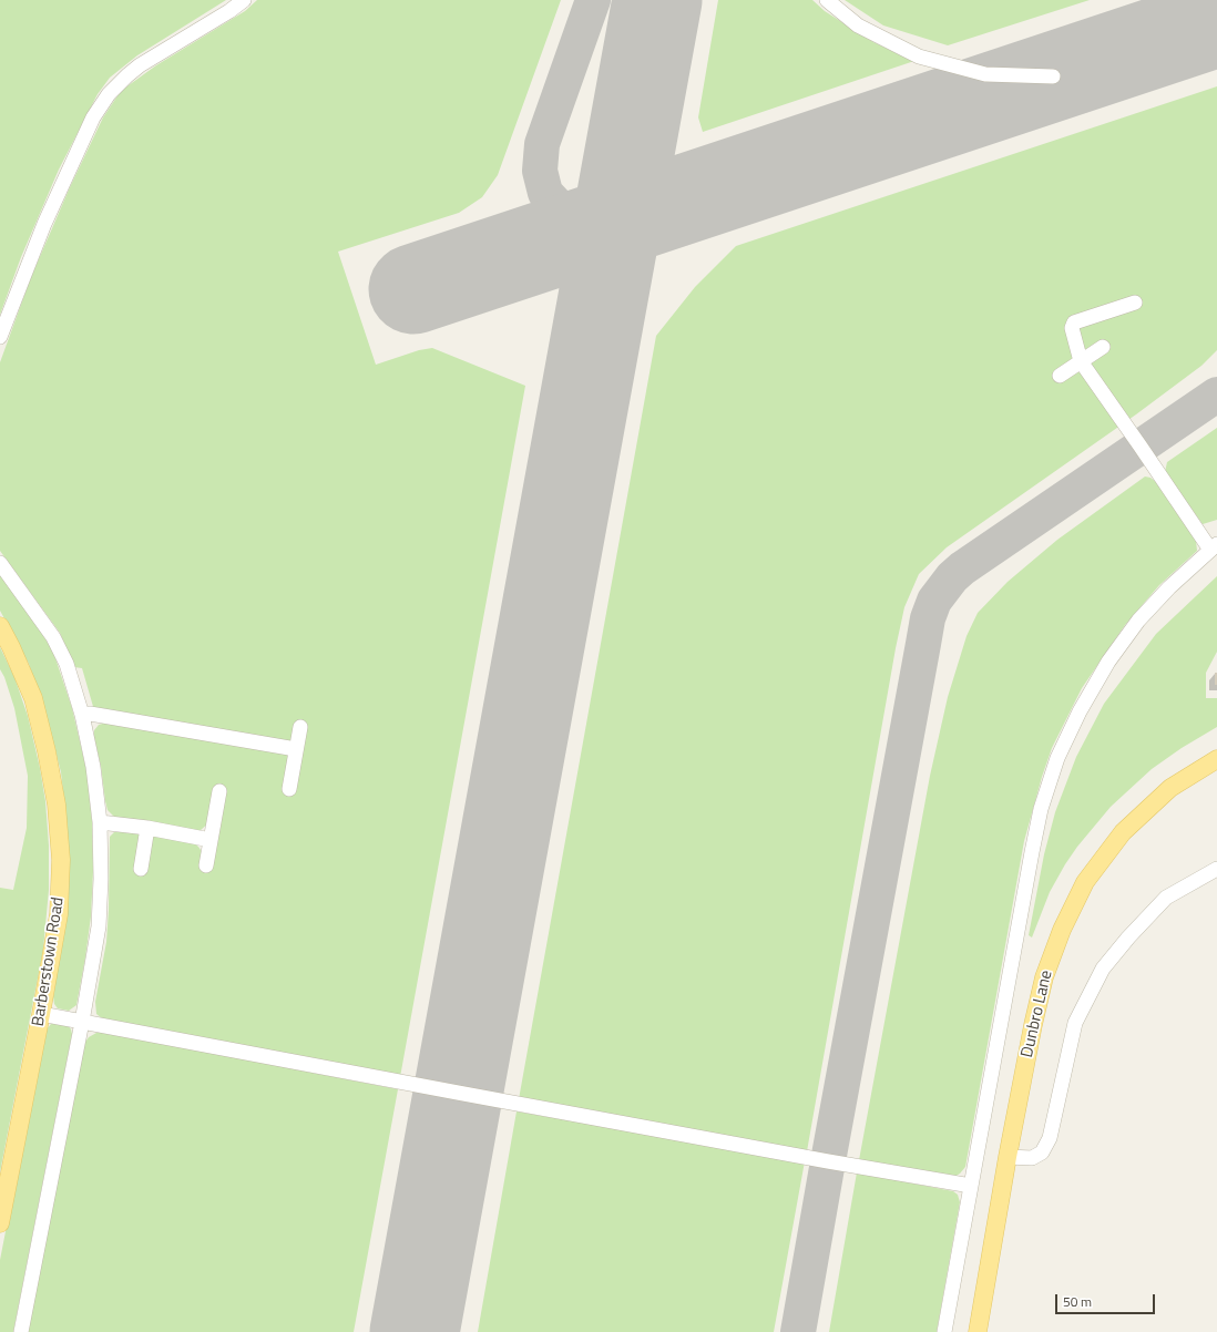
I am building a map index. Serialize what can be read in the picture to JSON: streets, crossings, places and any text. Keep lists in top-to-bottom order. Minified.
{"streets":{"main road":["Barberstown Road","Dunbro Lane"]},"scale_bar":"50 m"}
